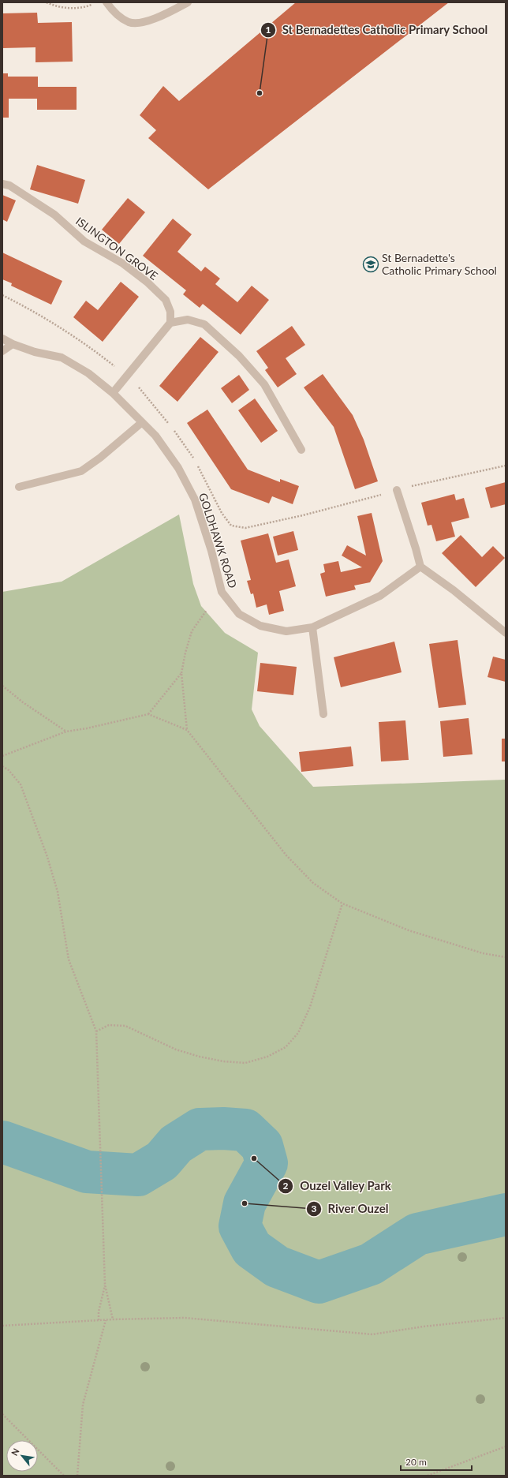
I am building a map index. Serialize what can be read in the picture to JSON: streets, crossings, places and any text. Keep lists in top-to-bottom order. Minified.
{"streets":{"street":["ISLINGTON GROVE","GOLDHAWK ROAD"]},"places":{"other":["St Bernadettes Catholic Primary School","Ouzel Valley Park","River Ouzel"],"school or university":["St Bernadette's Catholic Primary School"]},"scale_bar":"20 m","north":"top left"}
